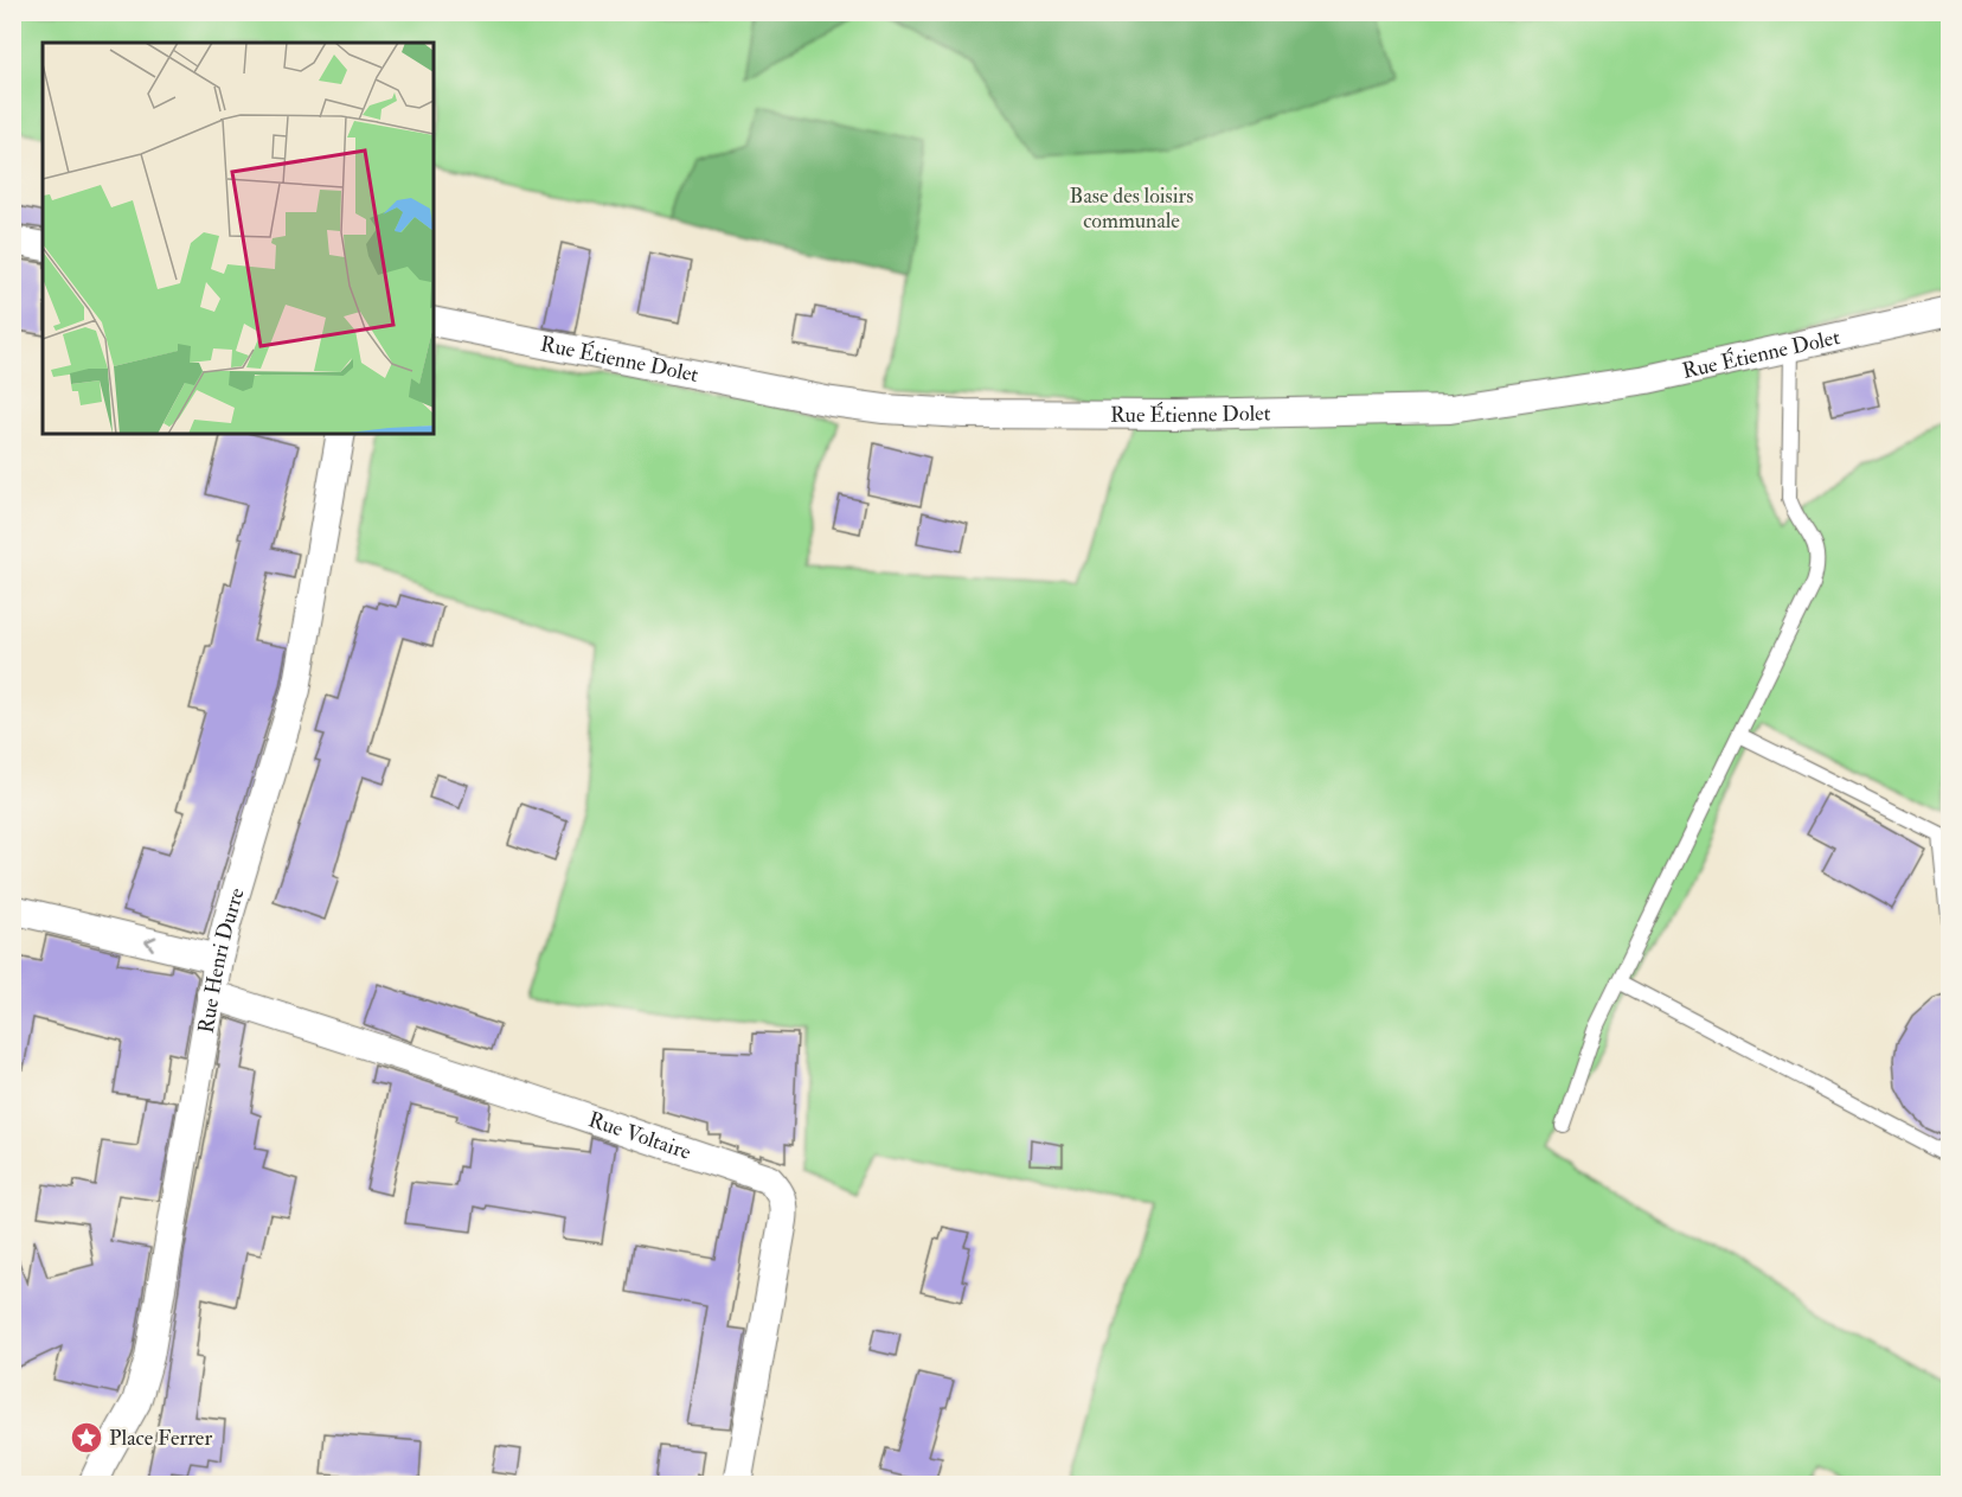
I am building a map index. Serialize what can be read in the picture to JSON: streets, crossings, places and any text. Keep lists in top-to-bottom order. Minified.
{"streets":{"street":["Rue Étienne Dolet","Rue Henri Durre","Rue Voltaire"]},"crossings":[["Rue Henri Durre","Rue Voltaire"]],"parks":["Base des loisirs communale"],"places":{"place":["Place Ferrer"]}}
